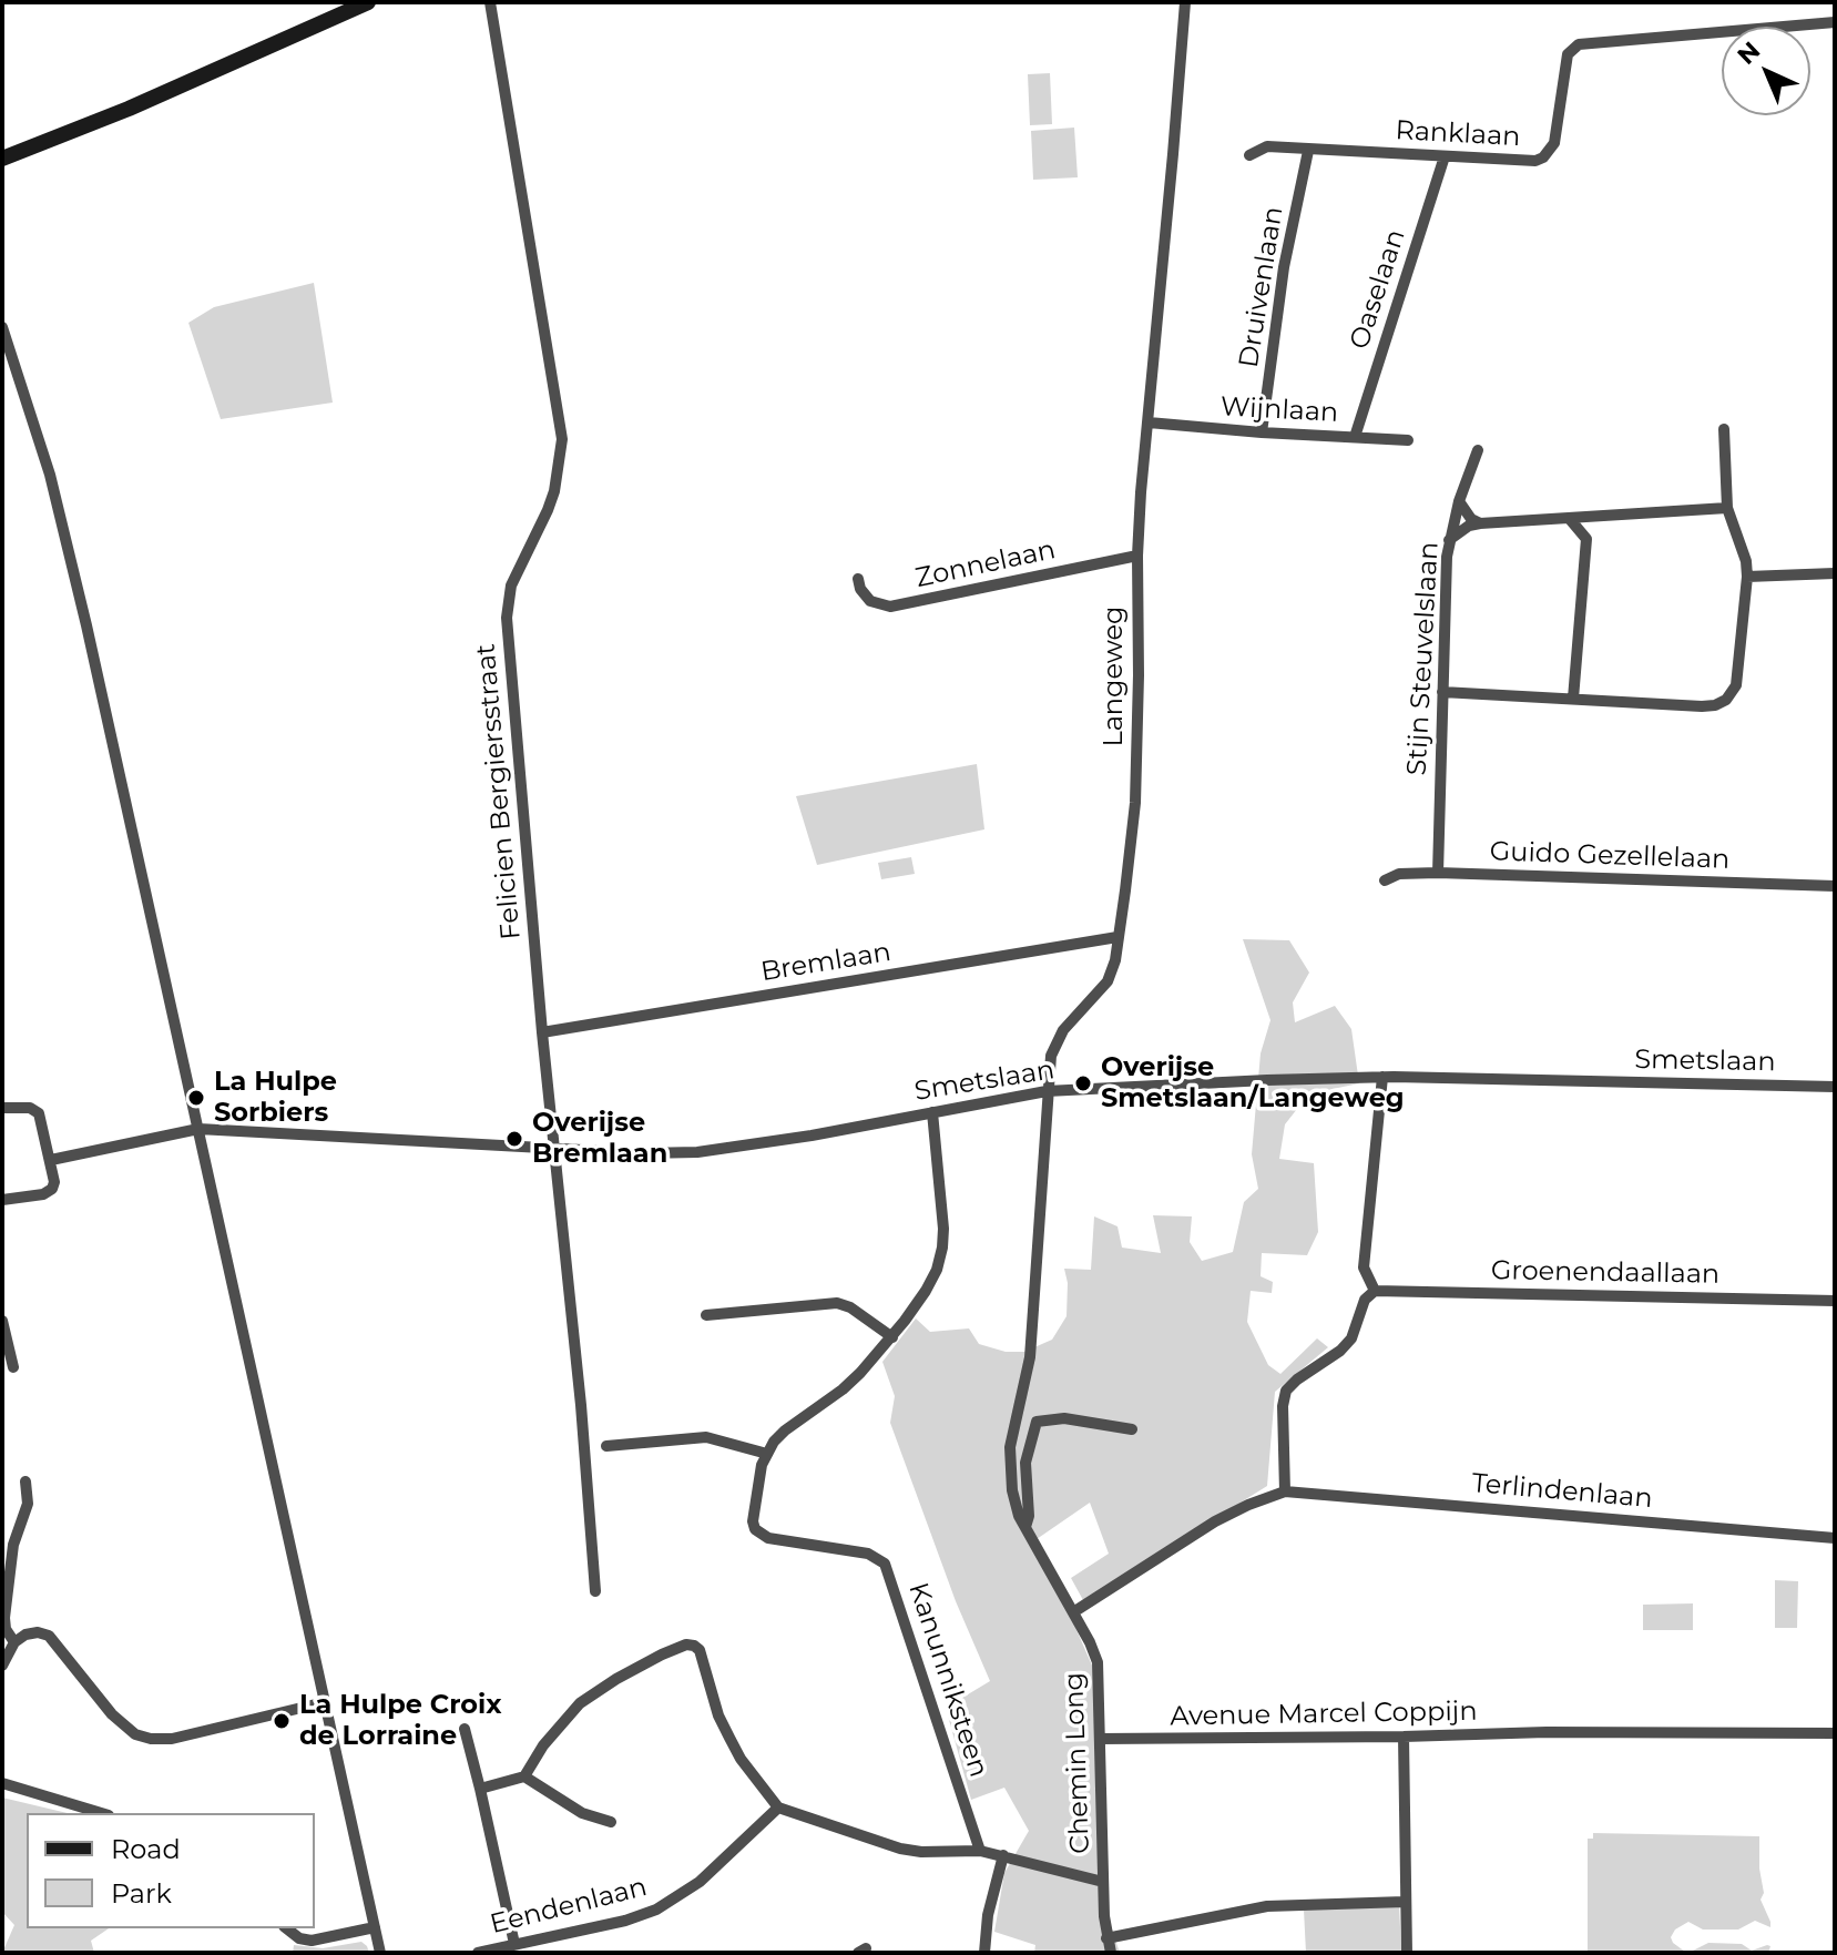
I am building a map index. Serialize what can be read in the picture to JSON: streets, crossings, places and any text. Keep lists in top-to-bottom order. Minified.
{"streets":{"street":["Ranklaan","Druivenlaan","Oaselaan","Wijnlaan","Zonnelaan","Stijn Steuvelslaan","Langeweg","Felicien Bergiersstraat","Guido Gezellelaan","Bremlaan","Smetslaan","Groenendaallaan","Terlindenlaan","Kanunniksteen","Avenue Marcel Coppijn","Chemin Long","Eendenlaan"]},"crossings":[["Ranklaan","Druivenlaan"],["Ranklaan","Oaselaan"],["Druivenlaan","Wijnlaan"],["Oaselaan","Wijnlaan"],["Wijnlaan","Langeweg"],["Zonnelaan","Langeweg"],["Stijn Steuvelslaan","Guido Gezellelaan"],["Langeweg","Bremlaan"],["Langeweg","Smetslaan"],["Langeweg","Chemin Long"],["Felicien Bergiersstraat","Bremlaan"],["Felicien Bergiersstraat","Smetslaan"],["Smetslaan","Kanunniksteen"],["Avenue Marcel Coppijn","Chemin Long"]],"places":["Overijse Smetslaan/Langeweg","La Hulpe Sorbiers","Overijse Bremlaan","La Hulpe Croix de Lorraine"],"legend":["Road","Park"],"north":"top left"}
